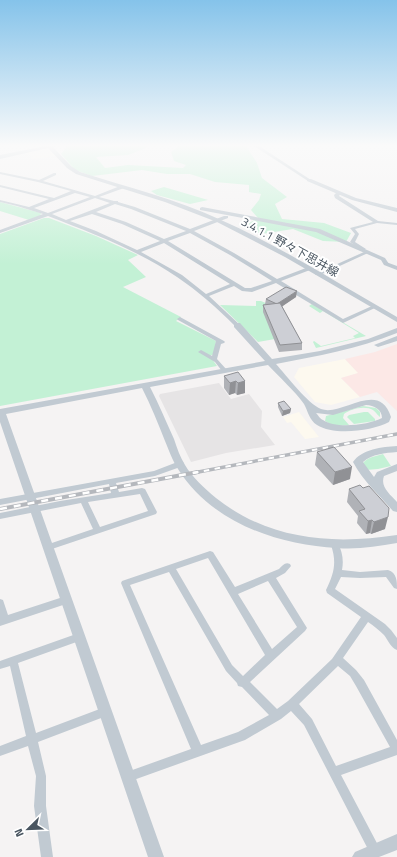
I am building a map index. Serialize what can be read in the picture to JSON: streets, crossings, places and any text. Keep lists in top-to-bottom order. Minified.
{"streets":{"street":["3.4.1.1 野々下思井線"]},"north":"bottom left"}
